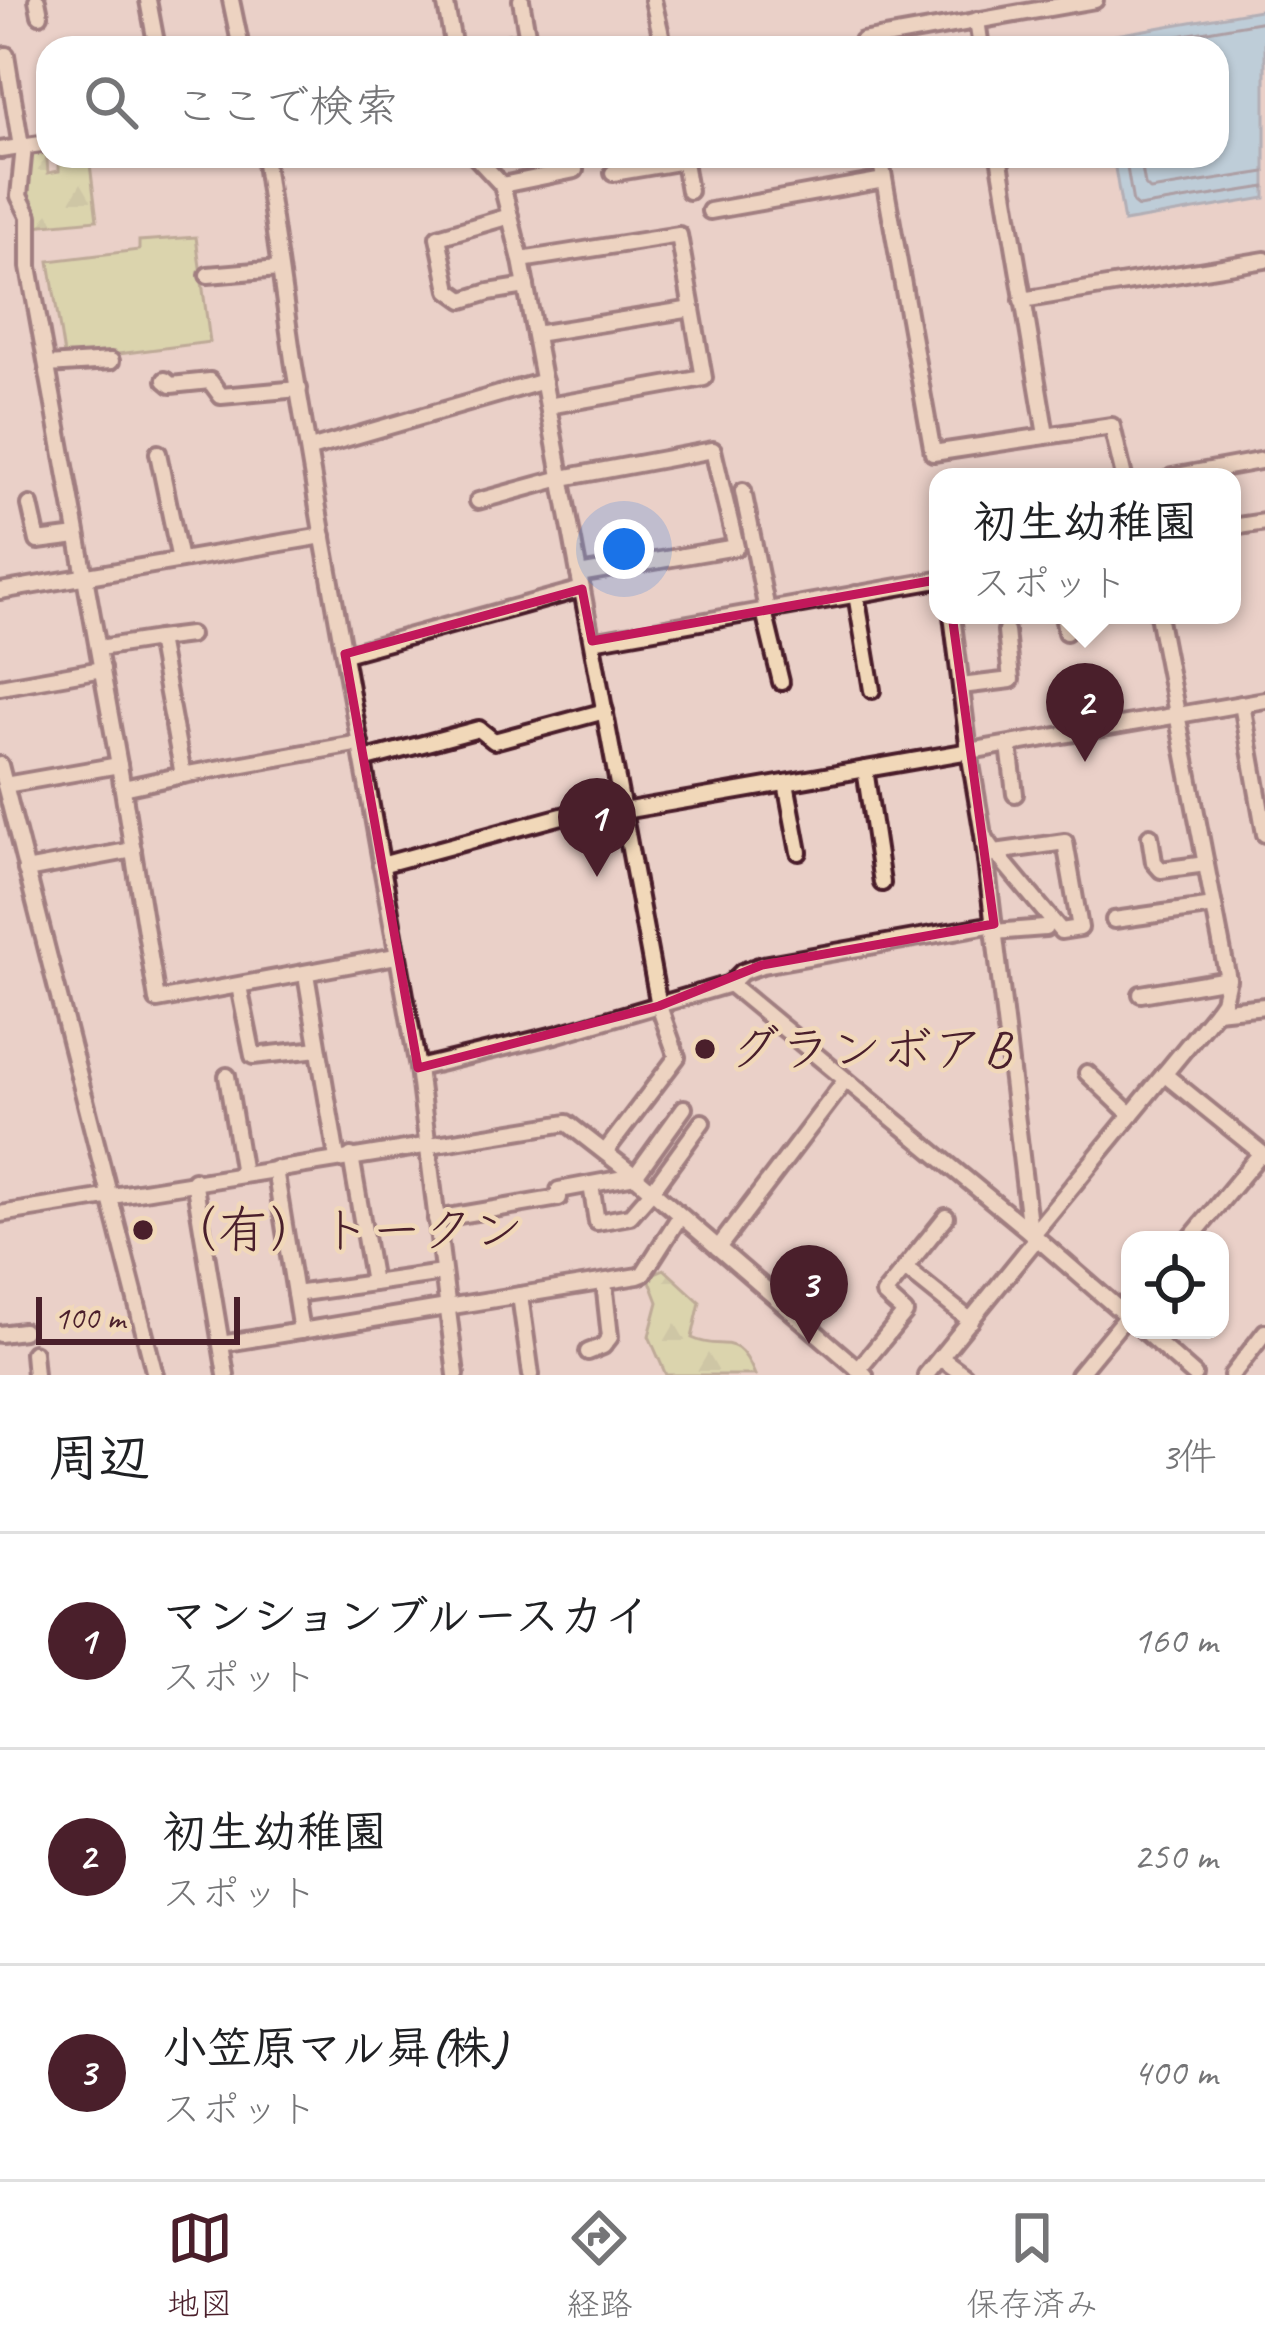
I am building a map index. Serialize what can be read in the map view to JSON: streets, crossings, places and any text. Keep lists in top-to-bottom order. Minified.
{"places":["グランボアB","（有）トークン"],"scale_bar":"100 m","page":{"search":"ここで検索","popup":["初生幼稚園","スポット"],"pins":["2","1","3"],"scale":"100 m","heading":["周辺","3件"],"list":[{"mark":"1","name":"マンションブルースカイ","note":"スポット","value":"160 m"},{"mark":"2","name":"初生幼稚園","note":"スポット","value":"250 m"},{"mark":"3","name":"小笠原マル曻(株)","note":"スポット","value":"400 m"}],"nav":["地図","経路","保存済み"]}}
